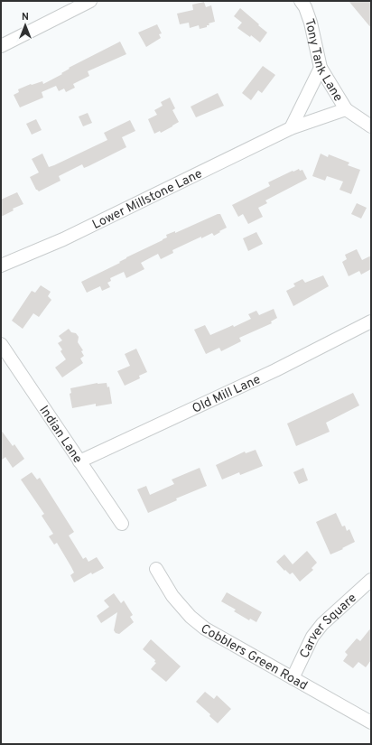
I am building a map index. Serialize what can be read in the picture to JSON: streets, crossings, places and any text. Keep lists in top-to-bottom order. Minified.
{"streets":{"street":["Tony Tank Lane","Lower Millstone Lane","Old Mill Lane","Indian Lane","Carver Square","Cobblers Green Road"]},"crossings":[["Tony Tank Lane","Lower Millstone Lane"],["Old Mill Lane","Indian Lane"],["Carver Square","Cobblers Green Road"]],"north":"top"}
